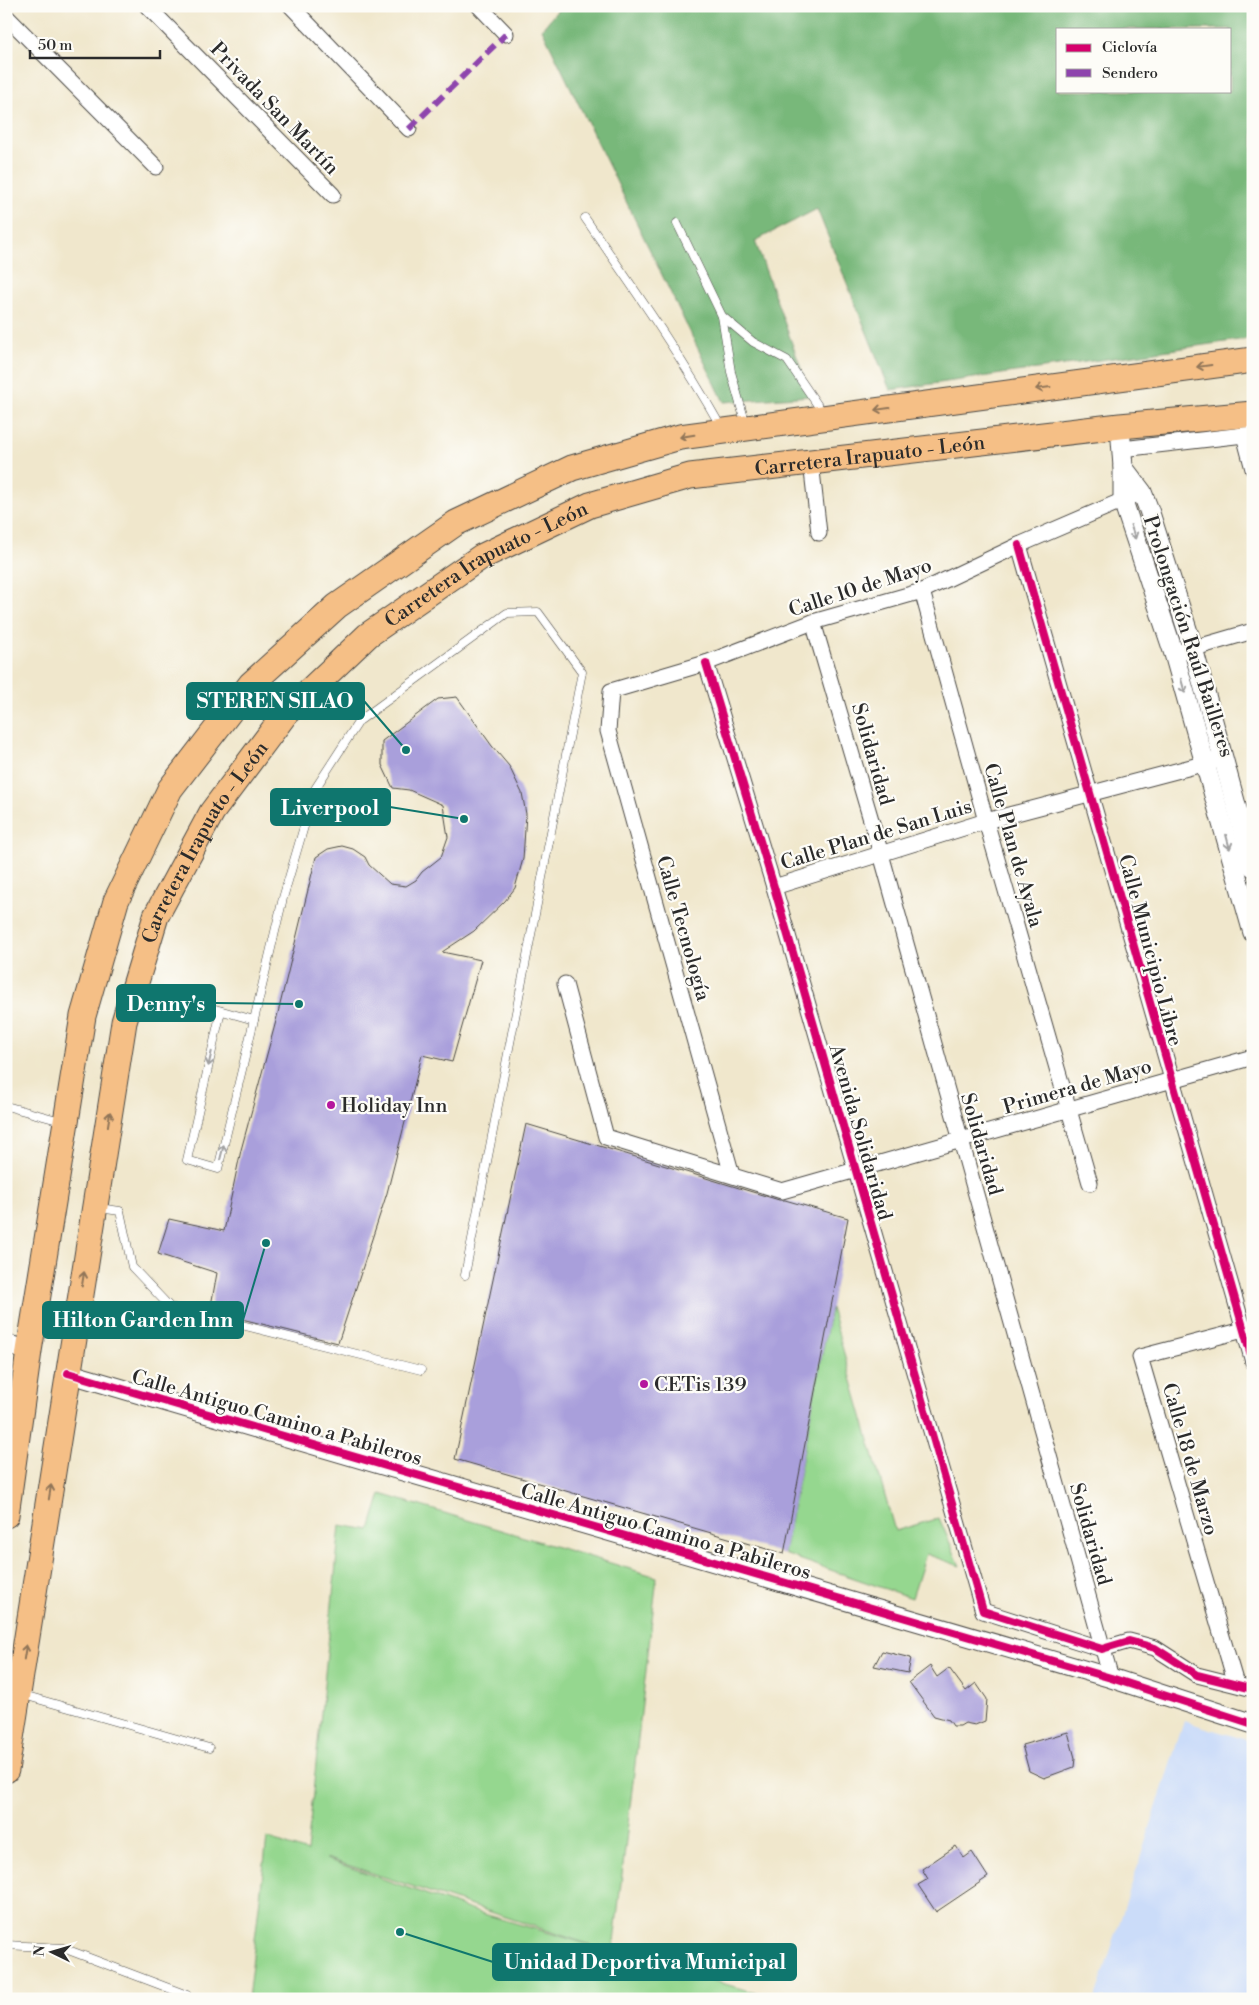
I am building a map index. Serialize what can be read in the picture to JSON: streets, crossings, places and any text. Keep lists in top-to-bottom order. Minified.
{"streets":{"highway":["Carretera Irapuato - León"],"street":["Privada San Martín","Calle 10 de Mayo","Prolongación Raúl Bailleres","Solidaridad","Calle Plan de San Luis","Calle Plan de Ayala","Calle Tecnología","Calle Municipio Libre","Primera de Mayo","Avenida Solidaridad","Calle Antiguo Camino a Pabileros","Calle 18 de Marzo"]},"crossings":[["Carretera Irapuato - León","Prolongación Raúl Bailleres"],["Carretera Irapuato - León","Calle Antiguo Camino a Pabileros"],["Calle 10 de Mayo","Prolongación Raúl Bailleres"],["Calle 10 de Mayo","Solidaridad"],["Calle 10 de Mayo","Calle Plan de Ayala"],["Calle 10 de Mayo","Calle Tecnología"],["Calle 10 de Mayo","Calle Municipio Libre"],["Calle 10 de Mayo","Avenida Solidaridad"],["Prolongación Raúl Bailleres","Calle Plan de San Luis"],["Solidaridad","Calle Plan de San Luis"],["Solidaridad","Primera de Mayo"],["Solidaridad","Avenida Solidaridad"],["Solidaridad","Calle Antiguo Camino a Pabileros"],["Calle Plan de San Luis","Calle Plan de Ayala"],["Calle Plan de San Luis","Calle Municipio Libre"],["Calle Plan de San Luis","Avenida Solidaridad"],["Calle Plan de Ayala","Primera de Mayo"],["Calle Tecnología","Primera de Mayo"],["Calle Municipio Libre","Primera de Mayo"],["Calle Municipio Libre","Calle 18 de Marzo"],["Primera de Mayo","Avenida Solidaridad"],["Avenida Solidaridad","Calle Antiguo Camino a Pabileros"]],"places":["STEREN SILAO","Liverpool","Denny's","Holiday Inn","Hilton Garden Inn","CETis 139","Unidad Deportiva Municipal"],"legend":["Ciclovía","Sendero"],"scale_bar":"50 m","north":"left"}
